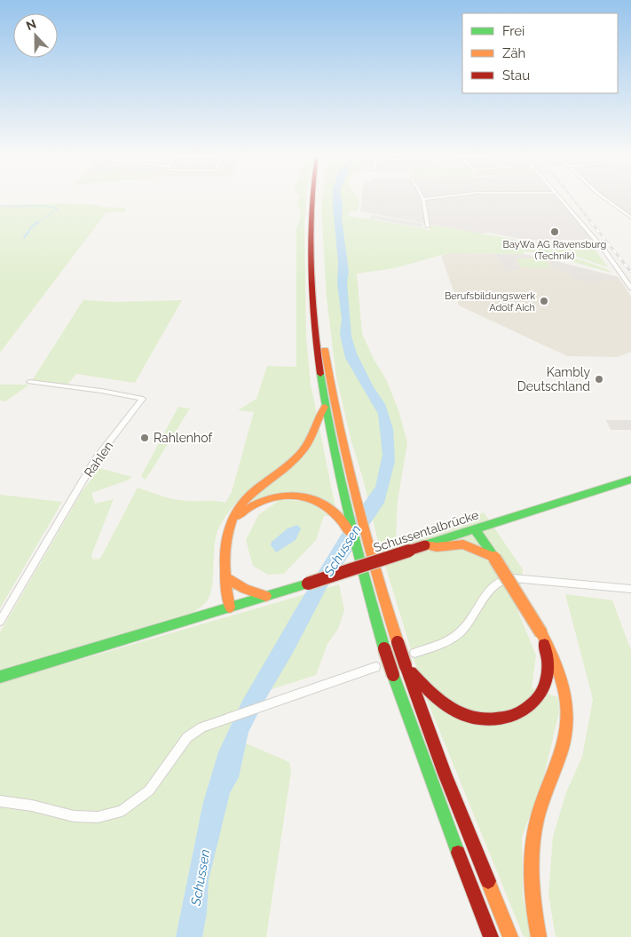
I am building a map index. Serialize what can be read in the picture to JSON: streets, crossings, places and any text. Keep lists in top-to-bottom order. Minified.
{"streets":{"main road":["Schussentalbrücke"],"street":["Rahlen"]},"water":["Schussen"],"places":["BayWa AG Ravensburg (Technik)","Berufsbildungswerk Adolf Aich","Kambly Deutschland","Rahlenhof"],"legend":["Frei","Zäh","Stau"],"north":"top"}
